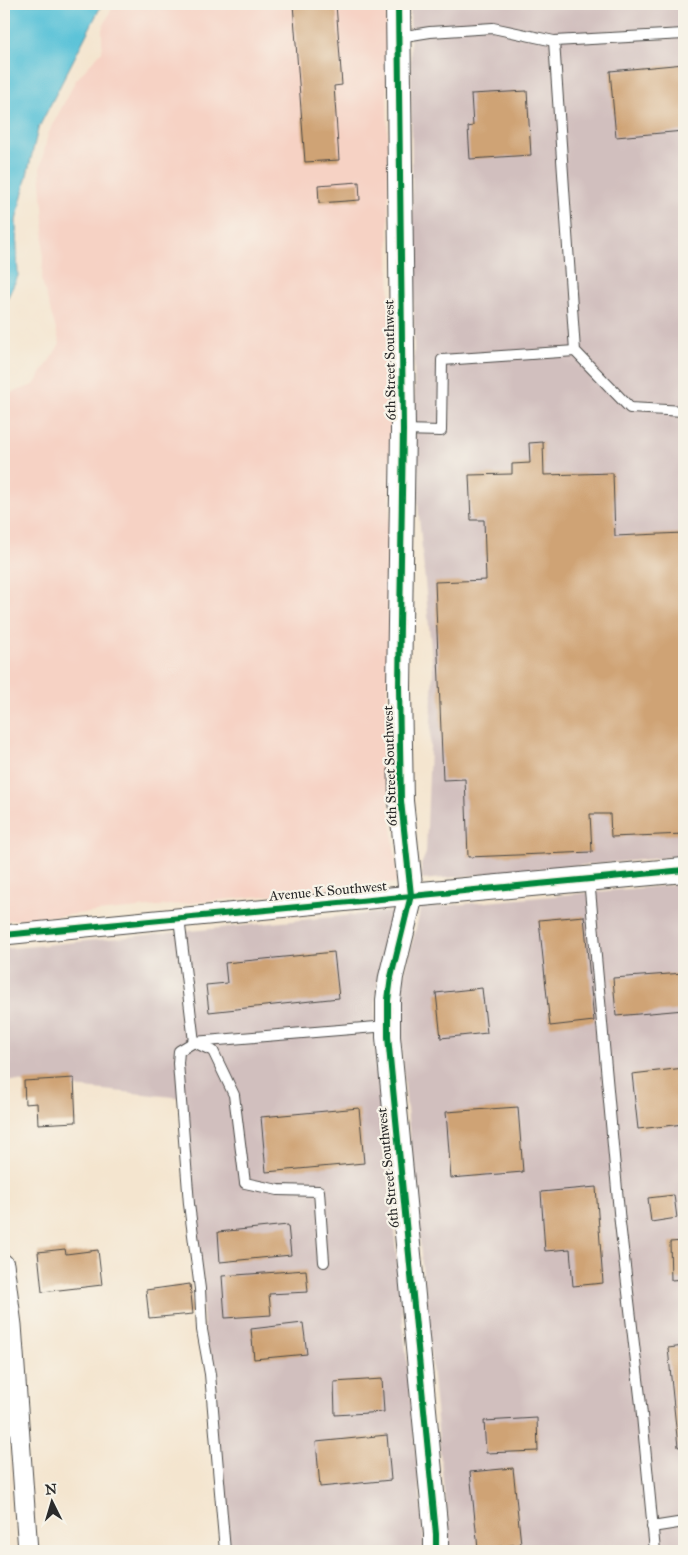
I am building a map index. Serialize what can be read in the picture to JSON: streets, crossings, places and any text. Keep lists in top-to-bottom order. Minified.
{"streets":{"street":["6th Street Southwest","Avenue K Southwest"]},"crossings":[["6th Street Southwest","Avenue K Southwest"]],"north":"top"}
